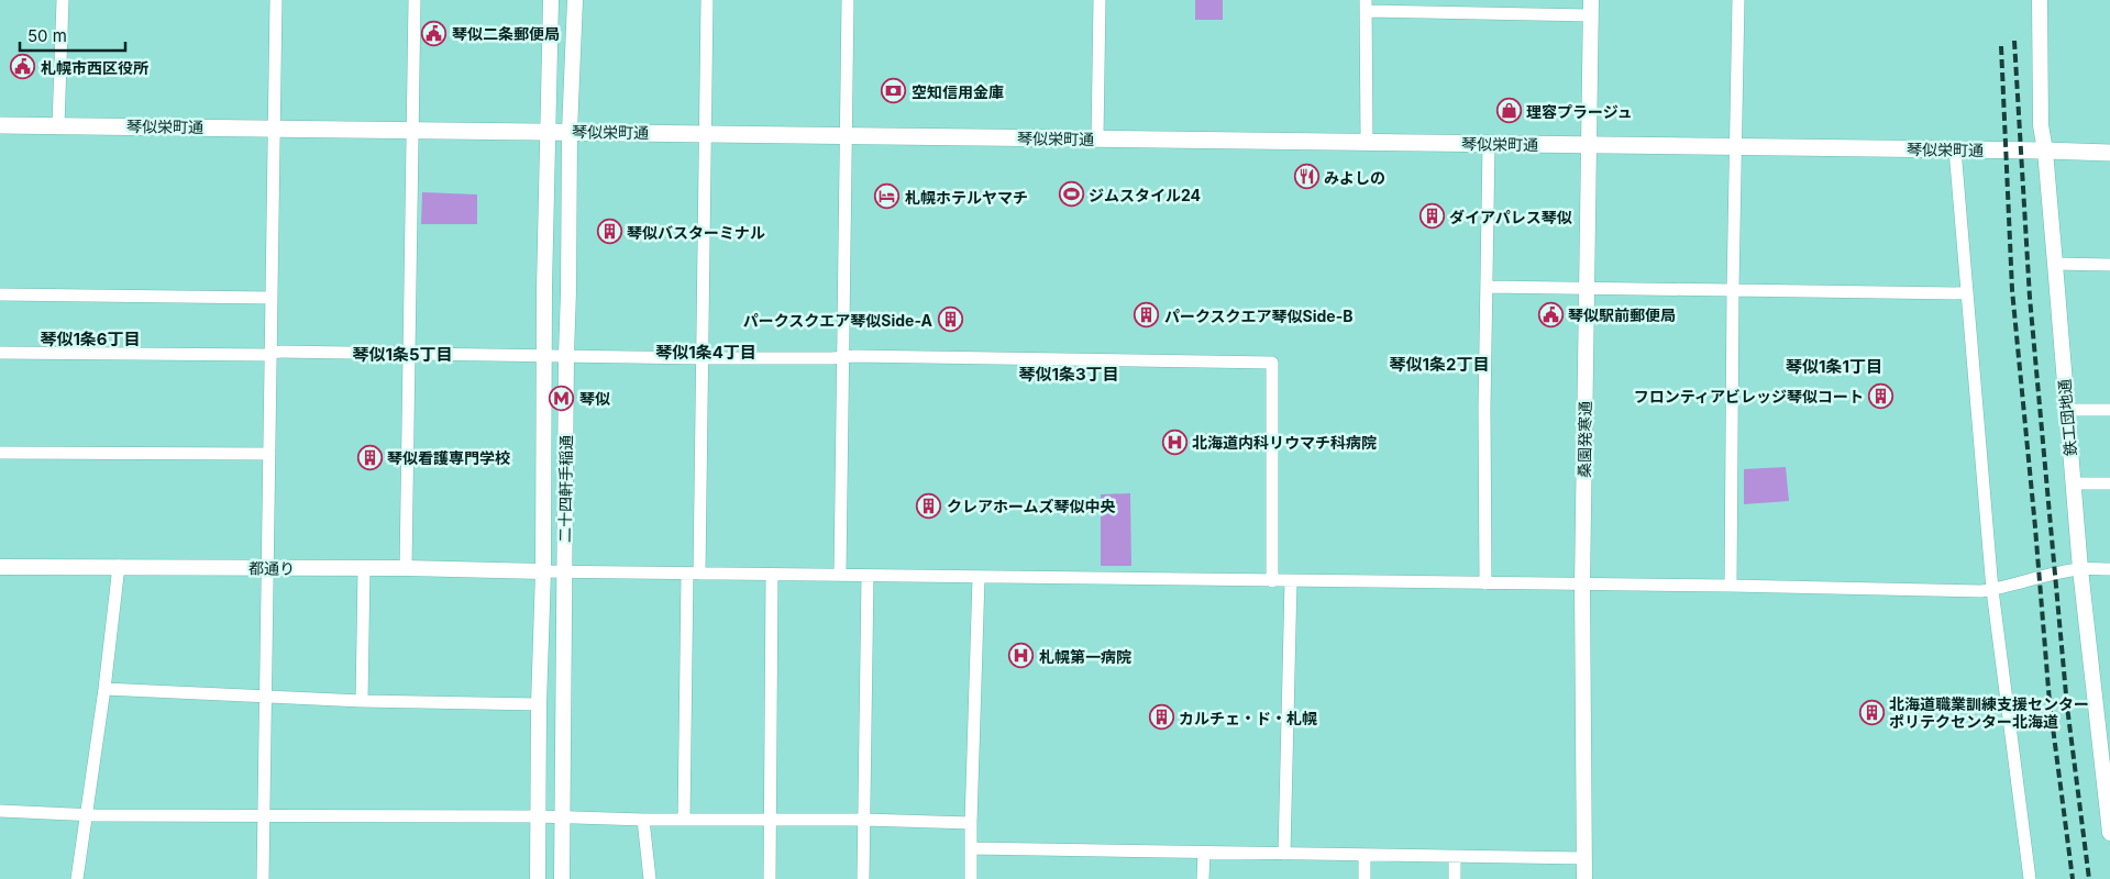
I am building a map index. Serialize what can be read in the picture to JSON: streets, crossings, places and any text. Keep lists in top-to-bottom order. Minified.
{"streets":{"main road":["琴似栄町通"],"street":["鉄工団地通","桑園発寒通","二十四軒手稲通","都通り"]},"crossings":[["琴似栄町通","鉄工団地通"],["琴似栄町通","桑園発寒通"],["琴似栄町通","二十四軒手稲通"],["二十四軒手稲通","都通り"]],"districts":["琴似1条6丁目","琴似1条4丁目","琴似1条5丁目","琴似1条2丁目","琴似1条1丁目","琴似1条3丁目"],"places":{"public building":["琴似二条郵便局","札幌市西区役所","琴似駅前郵便局"],"bank":["空知信用金庫"],"shop":["理容プラージュ"],"restaurant":["みよしの"],"sports":["ジムスタイル24"],"hotel":["札幌ホテルヤマチ"],"building":["ダイアパレス琴似","琴似バスターミナル","パークスクエア琴似Side-B","パークスクエア琴似Side-A","フロンティアビレッジ琴似コート","琴似看護専門学校","クレアホームズ琴似中央","北海道職業訓練支援センター ポリテクセンター北海道","カルチェ・ド・札幌"],"metro station":["琴似"],"hospital":["北海道内科リウマチ科病院","札幌第一病院"]},"scale_bar":"50 m"}
